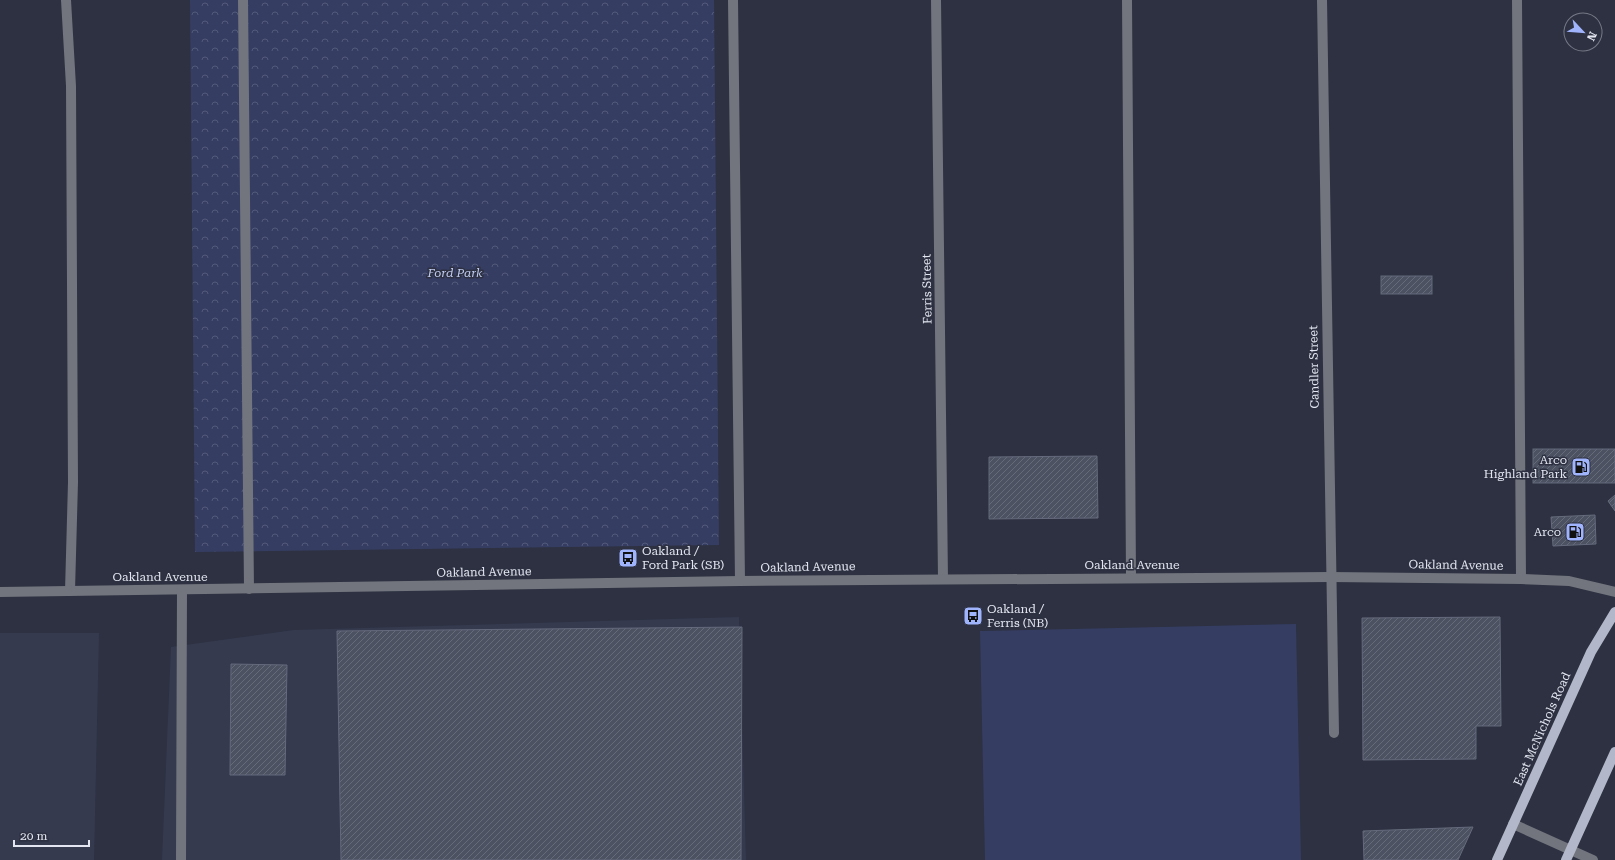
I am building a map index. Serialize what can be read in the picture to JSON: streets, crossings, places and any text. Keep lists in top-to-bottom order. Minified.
{"streets":{"main road":["East McNichols Road"],"street":["Ferris Street","Candler Street","Oakland Avenue"]},"crossings":[["Ferris Street","Oakland Avenue"],["Candler Street","Oakland Avenue"]],"parks":["Ford Park"],"places":{"fuel station":["Arco Highland Park","Arco"],"bus stop":["Oakland / Ford Park (SB)","Oakland / Ferris (NB)"]},"scale_bar":"20 m","north":"bottom right"}
